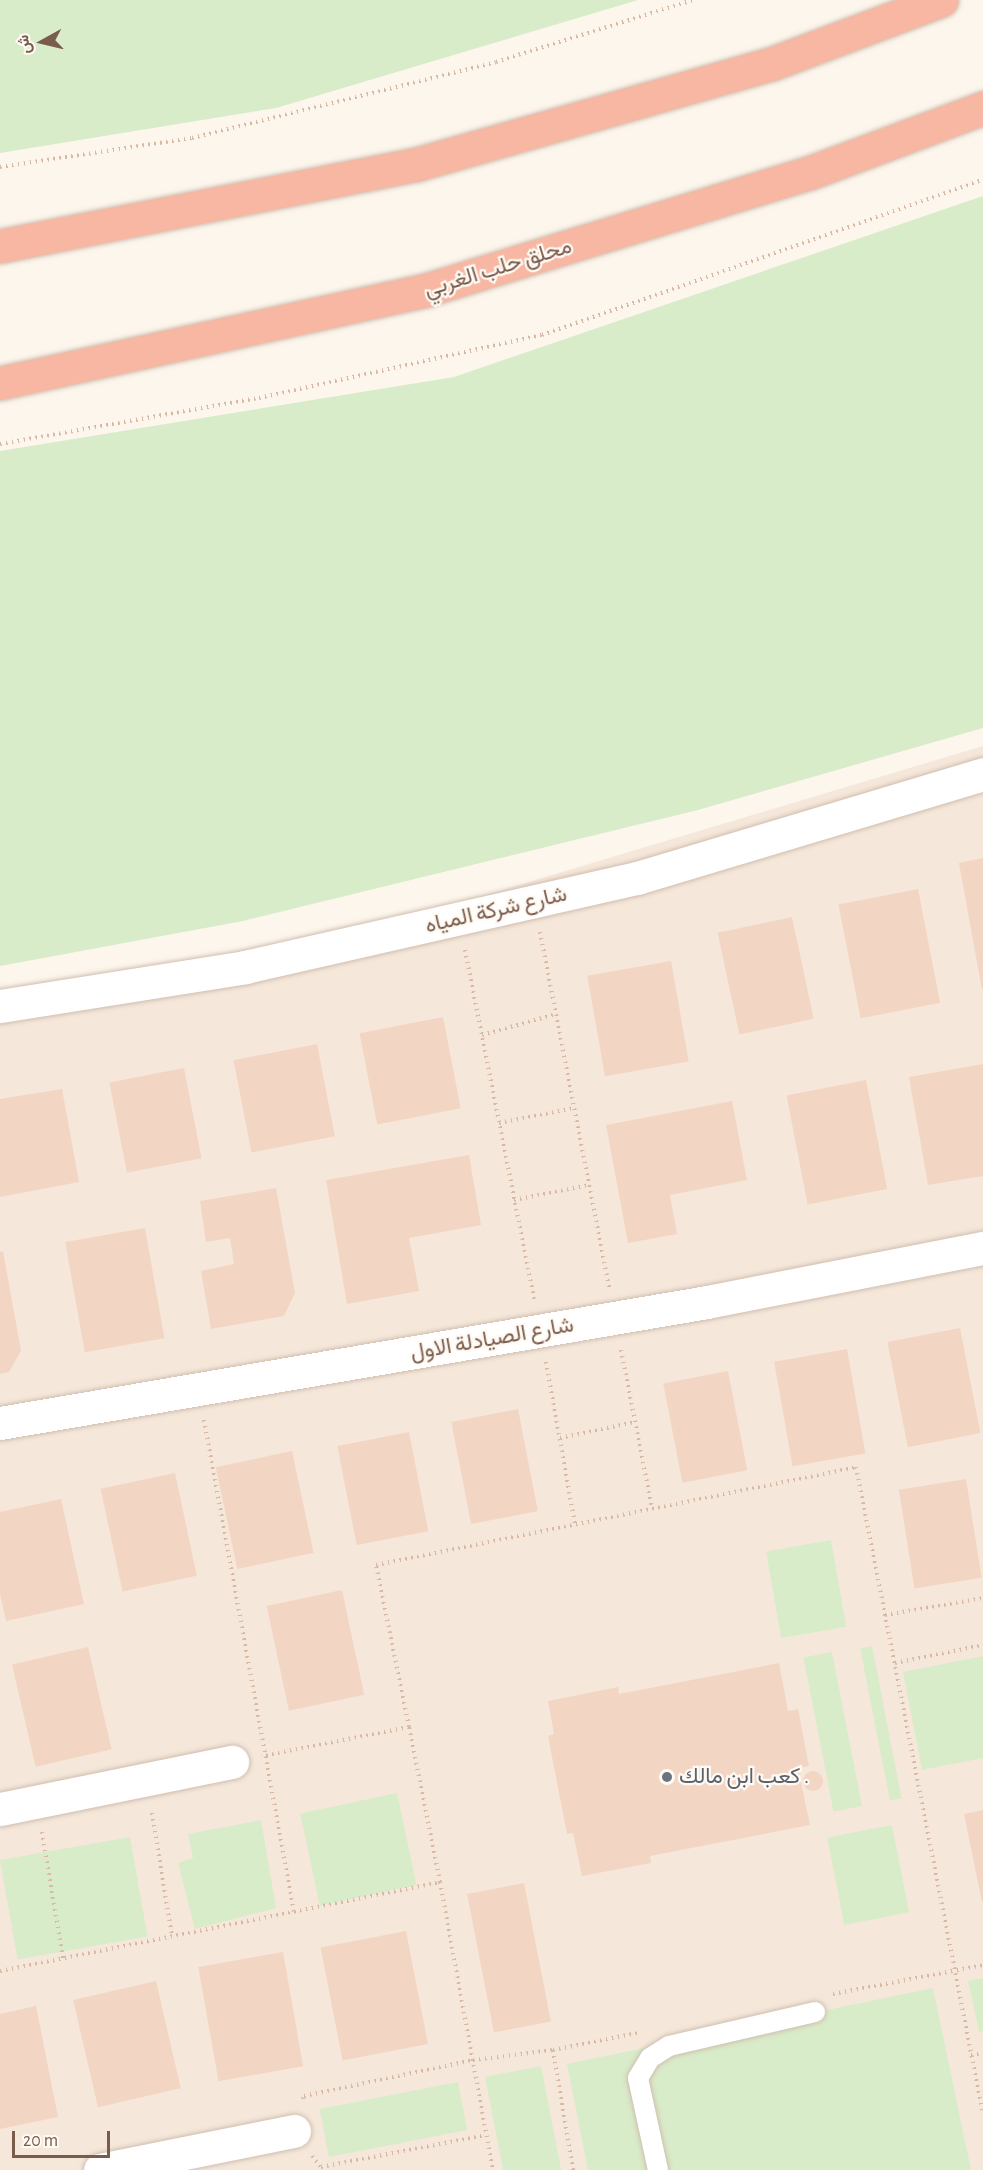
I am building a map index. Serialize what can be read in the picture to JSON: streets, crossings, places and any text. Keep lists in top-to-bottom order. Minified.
{"streets":{"highway":["محلق حلب الغربي"],"street":["شارع شركة المياه","شارع الصيادلة الاول"]},"places":["كعب ابن مالك ."],"scale_bar":"20 m","north":"left"}
